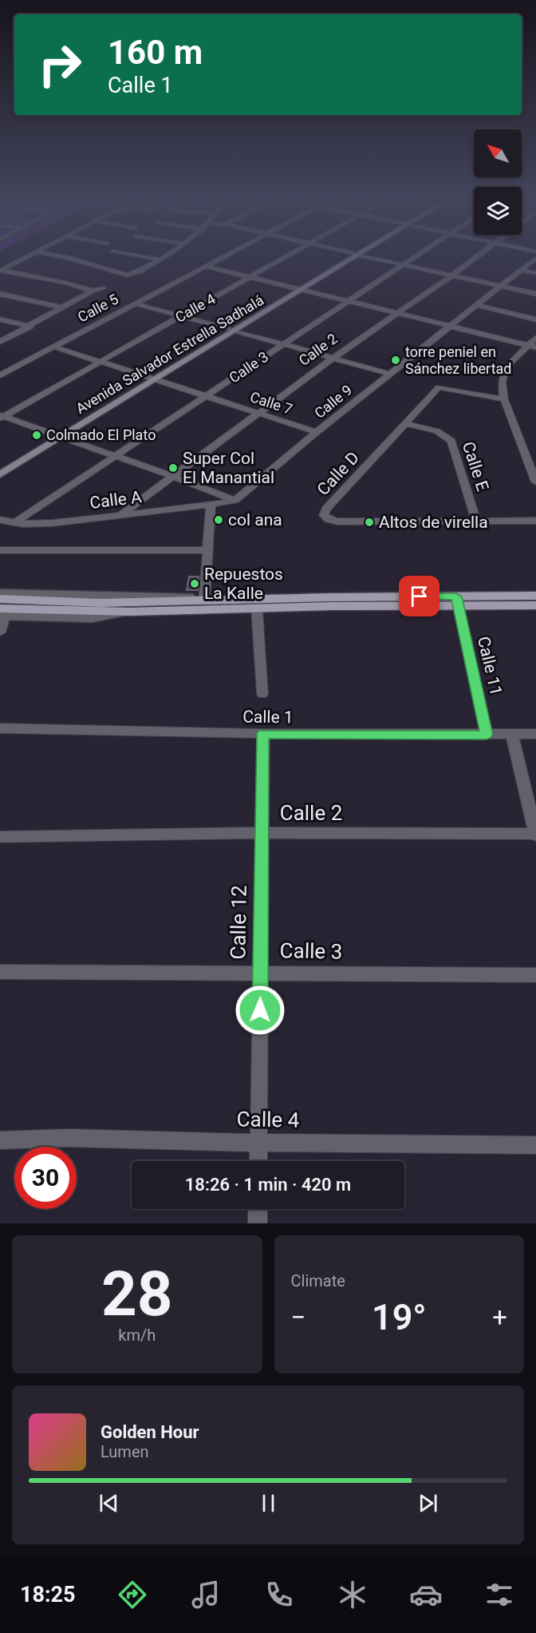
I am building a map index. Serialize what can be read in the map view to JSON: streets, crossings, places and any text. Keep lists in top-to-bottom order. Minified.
{"streets":{"main road":["Avenida Salvador Estrella Sadhalá"],"street":["Calle 5","Calle 4","Calle 2","Calle 3","Calle 9","Calle 7","Calle E","Calle D","Calle A","Calle 11","Calle 1","Calle 12"]},"crossings":[["Calle 5","Calle 7"],["Calle 4","Calle 7"],["Calle 4","Calle 12"],["Calle 2","Calle 7"],["Calle 2","Calle A"],["Calle 2","Calle 12"],["Avenida Salvador Estrella Sadhalá","Calle 7"],["Calle 3","Calle 7"],["Calle 3","Calle A"],["Calle 3","Calle 12"],["Calle 9","Calle 7"],["Calle 9","Calle A"],["Calle E","Calle D"],["Calle 11","Calle 1"],["Calle 1","Calle 12"]],"places":["torre peniel en Sánchez libertad","Colmado El Plato","Super Col El Manantial","col ana","Altos de virella","Repuestos La Kalle"],"north":"top left","page":{"turn":["160 m","Calle 1"],"limit":"30","trip":"18:26 · 1 min · 420 m","tile":[["28","km/h"],"Climate"],"heat":["−","19°","+"],"song":["Golden Hour","Lumen"],"tabs":"18:25"}}
